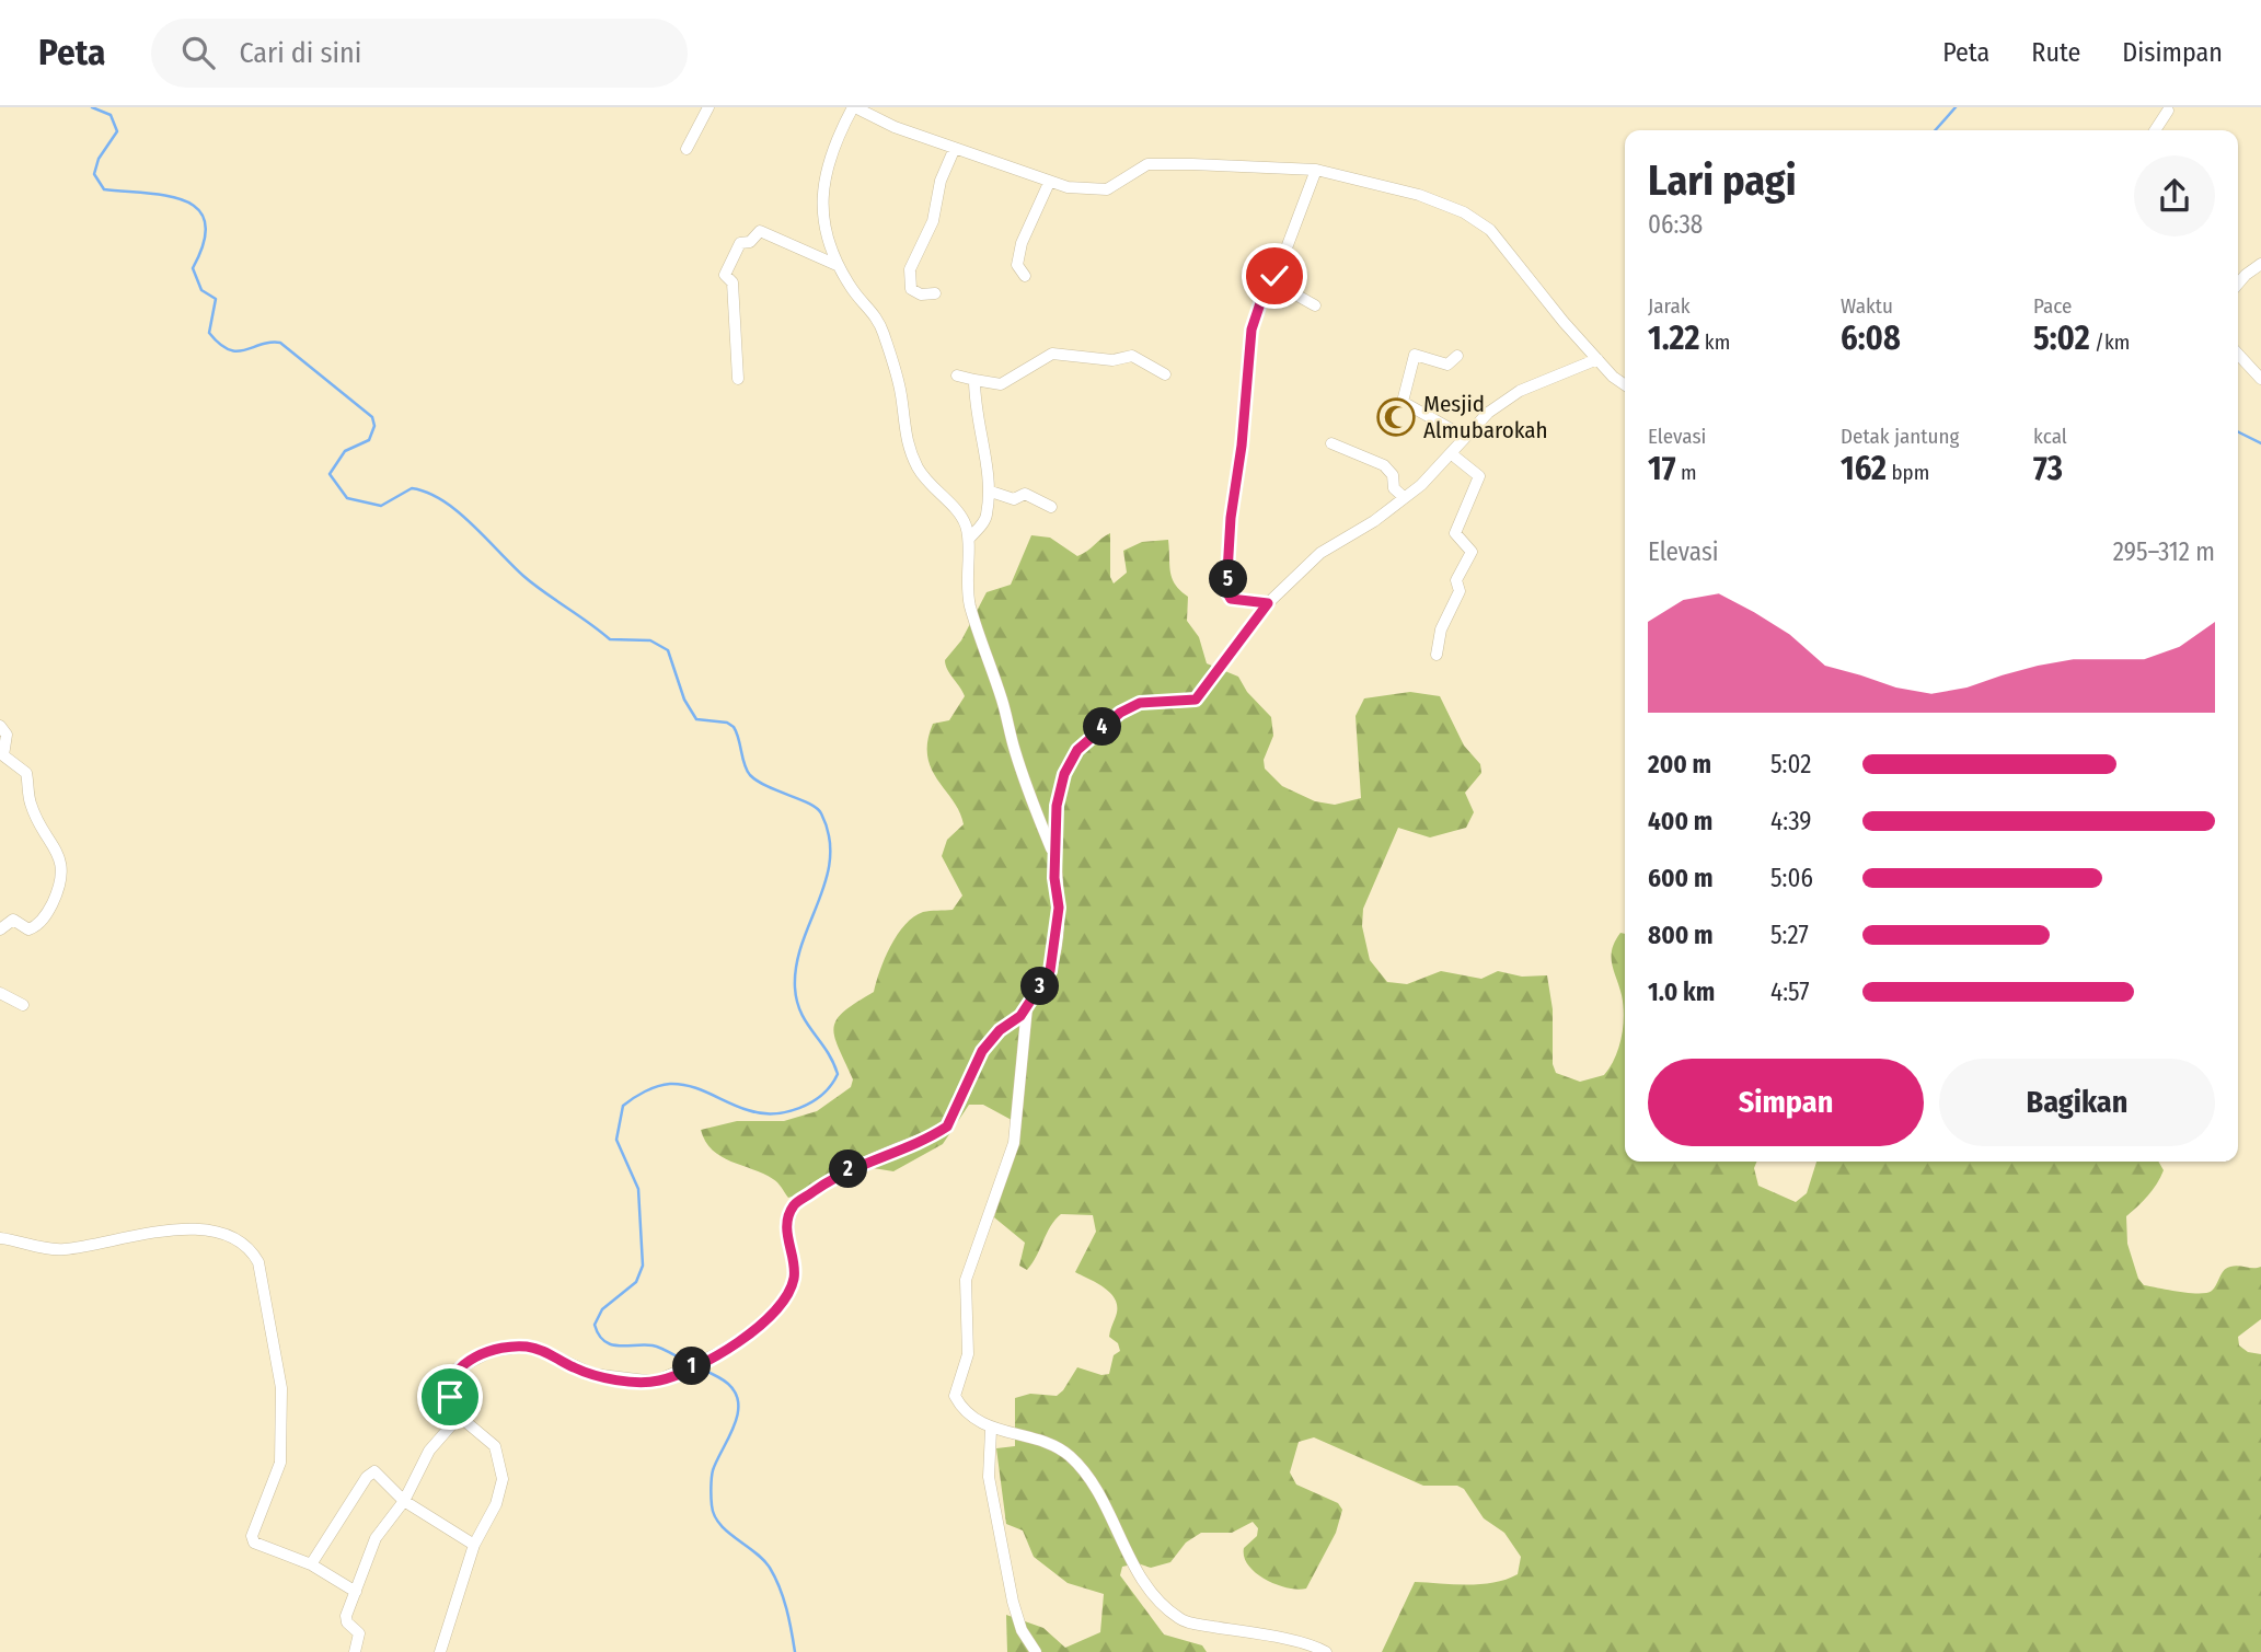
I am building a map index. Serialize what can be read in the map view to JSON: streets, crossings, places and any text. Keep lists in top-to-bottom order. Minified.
{"places":{"mosque":["Mesjid Almubarokah"]},"page":{"header":"Peta","search":"Cari di sini","nav":["Peta","Rute","Disimpan"],"heading":["Lari pagi","06:38"],"stats":[["Jarak","1.22 km"],["Waktu","6:08"],["Pace","5:02 /km"],["Elevasi","17 m"],["Detak jantung","162 bpm"],["kcal","73"]],"chart":["Elevasi","295–312 m"],"pins":["5","4","3","2","1"],"list":[{"name":"200 m","note":"5:02"},{"name":"400 m","note":"4:39"},{"name":"600 m","note":"5:06"},{"name":"800 m","note":"5:27"},{"name":"1.0 km","note":"4:57"}],"buttons":["Simpan","Bagikan"]}}
